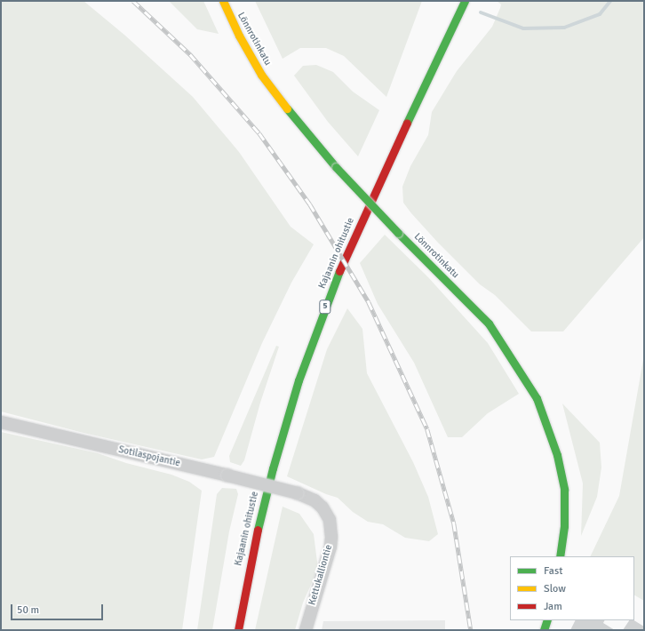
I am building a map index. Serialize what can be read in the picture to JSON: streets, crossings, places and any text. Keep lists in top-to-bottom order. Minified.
{"streets":{"main road":["Lönnrotinkatu","Kajaanin ohitustie","5"],"street":["Sotilaspojantie","Kettukalliontie"]},"crossings":[["Sotilaspojantie","Kettukalliontie"]],"legend":["Fast","Slow","Jam"],"scale_bar":"50 m"}
